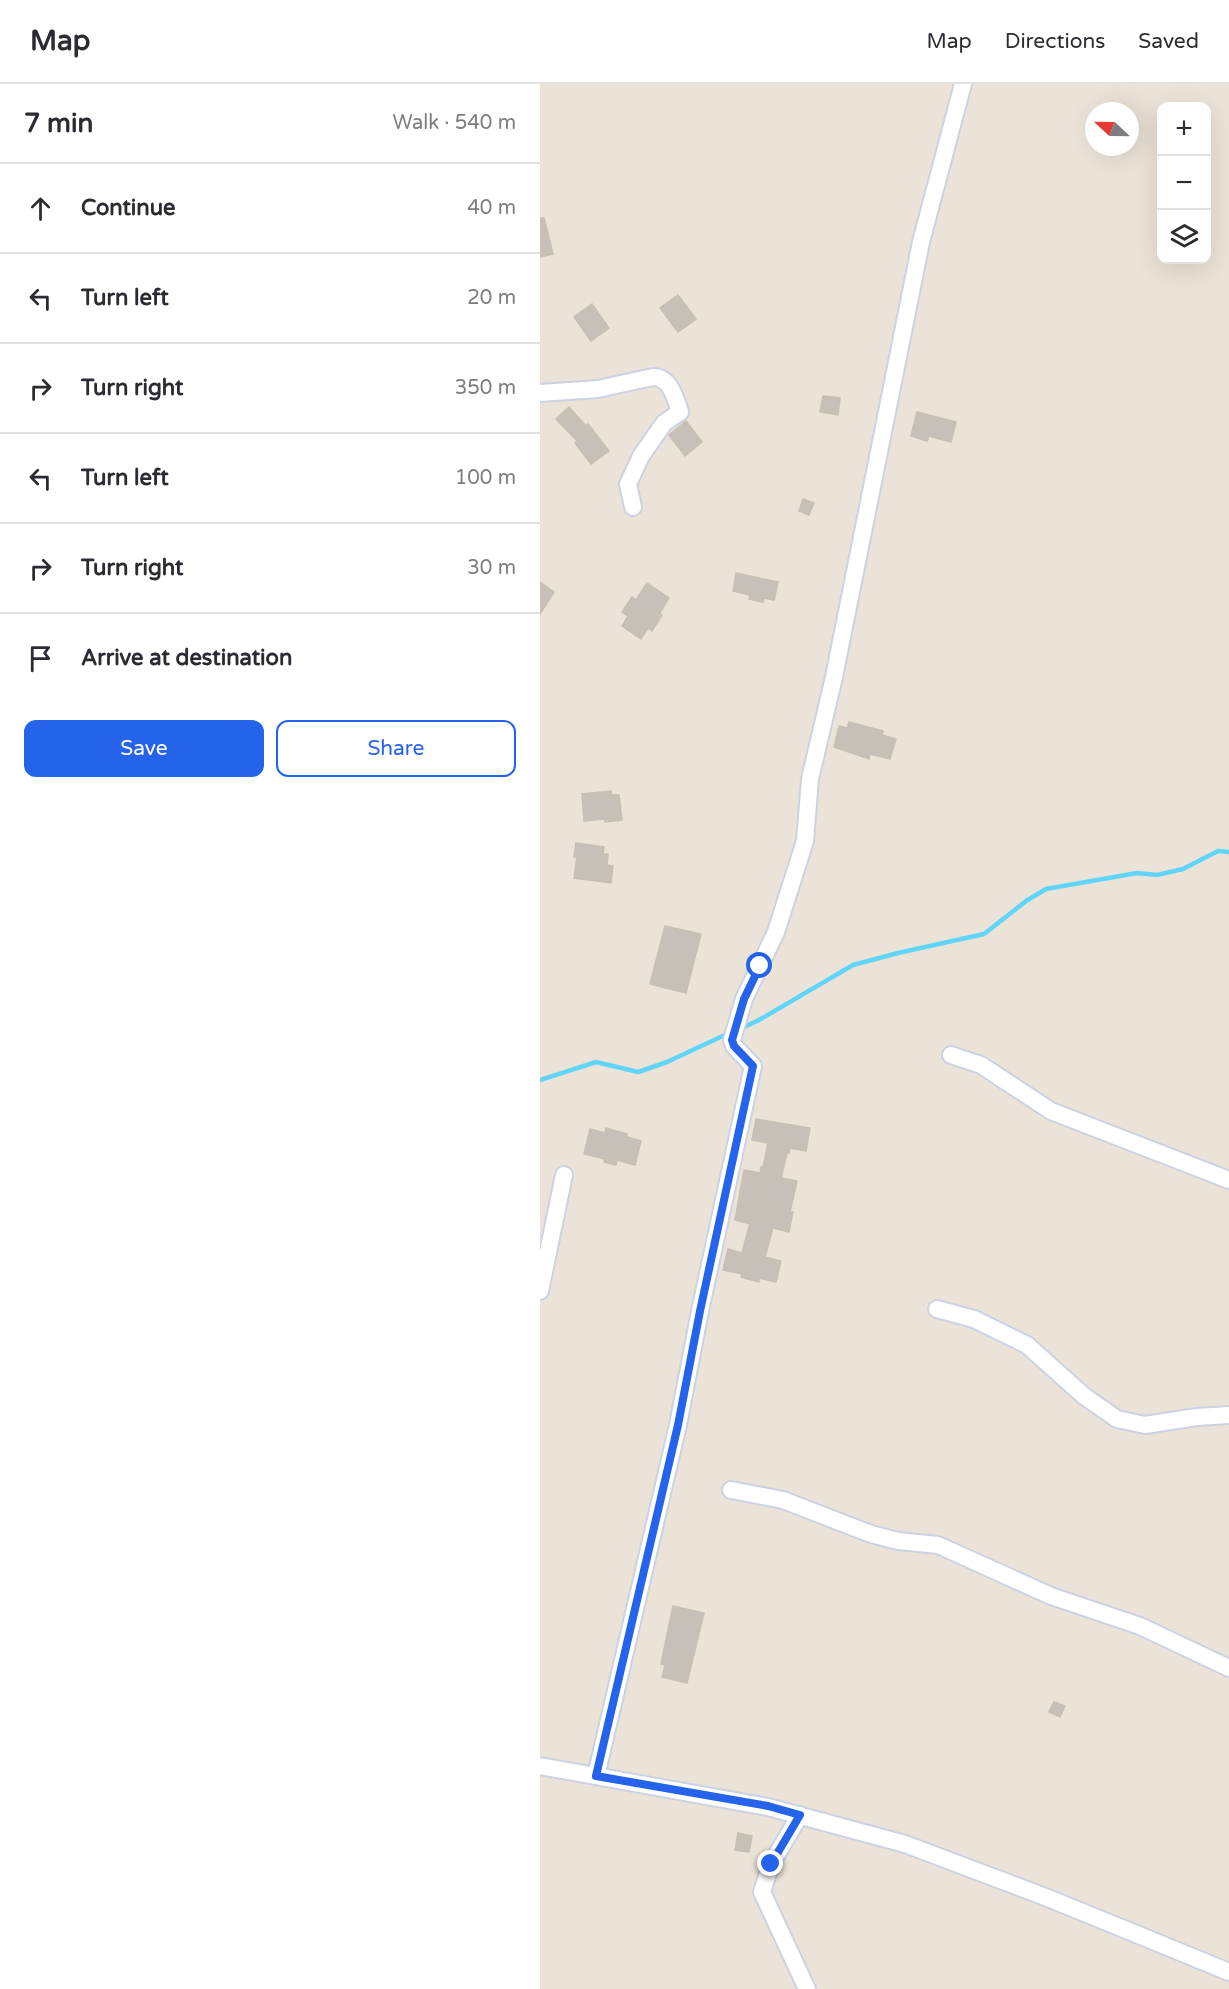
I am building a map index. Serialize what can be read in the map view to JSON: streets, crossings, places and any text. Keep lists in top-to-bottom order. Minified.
{"north":"left","page":{"header":"Map","nav":["Map","Directions","Saved"],"heading":["7 min","Walk · 540 m"],"map_buttons":["+","−"],"list":[["Continue","40 m"],["Turn left","20 m"],["Turn right","350 m"],["Turn left","100 m"],["Turn right","30 m"],"Arrive at destination"],"buttons":["Save","Share"]}}
